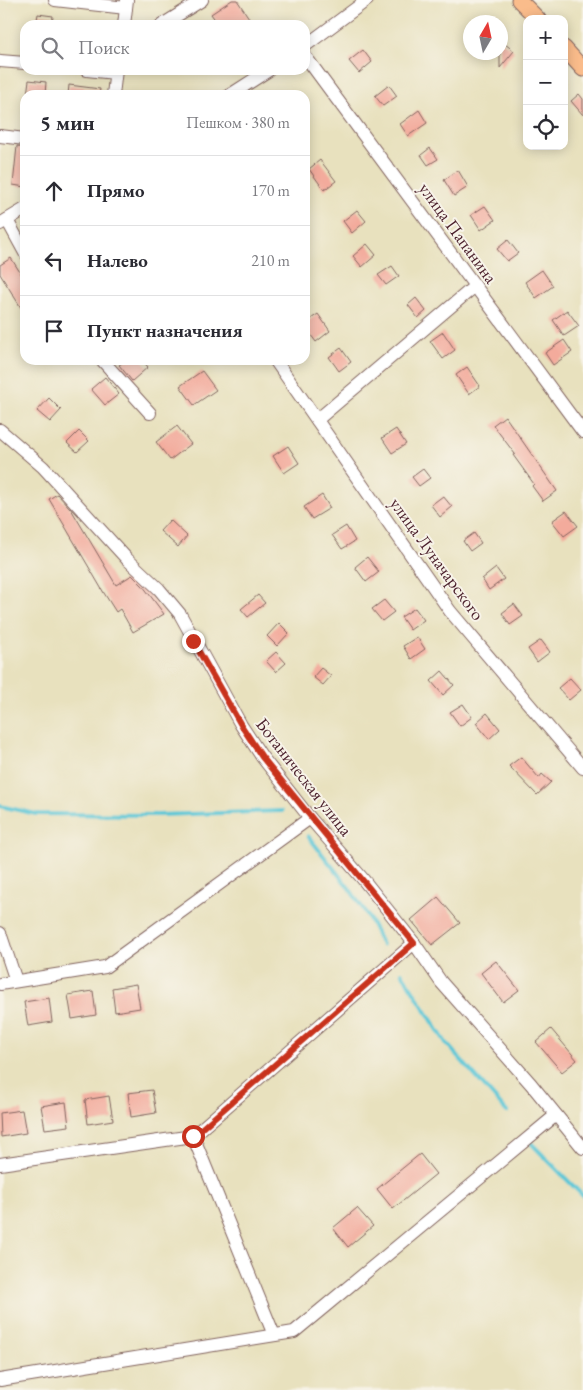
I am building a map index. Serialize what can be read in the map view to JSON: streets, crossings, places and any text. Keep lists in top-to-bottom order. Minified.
{"streets":{"street":["улица Папанина","улица Луначарского","Ботаническая улица"]},"north":"top","page":{"map_buttons":["+","−"],"search":"Поиск","heading":["5 мин","Пешком · 380 m"],"list":[["Прямо","170 m"],["Налево","210 m"],"Пункт назначения"]}}
